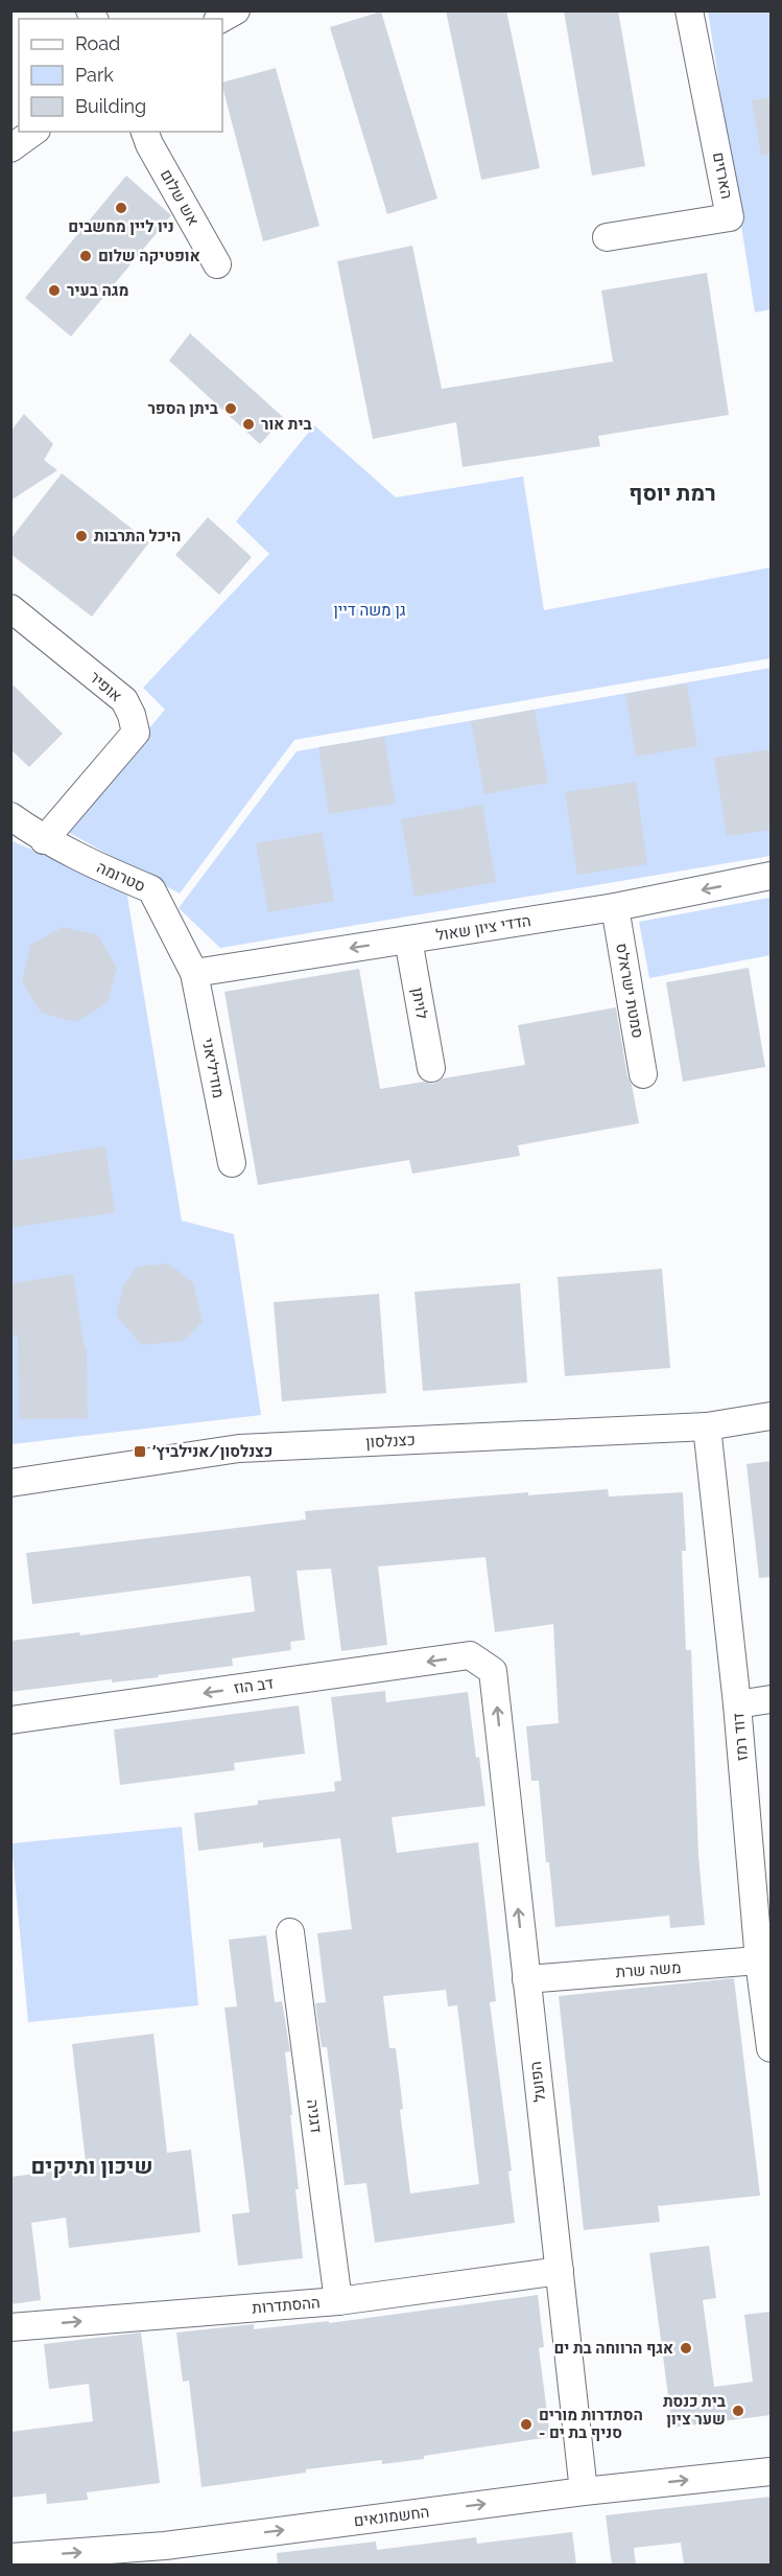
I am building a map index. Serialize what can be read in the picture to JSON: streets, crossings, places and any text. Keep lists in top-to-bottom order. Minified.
{"streets":{"street":["הארזים","אש שלום","אופיר","סטרומה","הדדי ציון שאול","סמטת ישראלס","לויתן","מודיליאני","כצנלסון","דב הוז","דוד רמז","משה שרת","הפועל","דגניה","ההסתדרות","החשמונאים"]},"crossings":[["אופיר","סטרומה"],["סטרומה","הדדי ציון שאול"],["סטרומה","מודיליאני"],["הדדי ציון שאול","סמטת ישראלס"],["הדדי ציון שאול","לויתן"],["הדדי ציון שאול","מודיליאני"],["כצנלסון","דוד רמז"],["דב הוז","הפועל"],["דוד רמז","משה שרת"],["משה שרת","הפועל"],["הפועל","ההסתדרות"],["הפועל","החשמונאים"],["דגניה","ההסתדרות"]],"one_way":["הדדי ציון שאול","דב הוז","הפועל","ההסתדרות","החשמונאים"],"districts":["רמת יוסף","שיכון ותיקים"],"parks":["גן משה דיין"],"places":{"other":["ניו ליין מחשבים","אופטיקה שלום","מגה בעיר","ביתן הספר","בית אור","היכל התרבות","אגף הרווחה בת ים","בית כנסת שער ציון","הסתדרות מורים - סניף בת ים"],"transit":["כצנלסון/אנילביץ׳"]},"legend":["Road","Park","Building"]}
